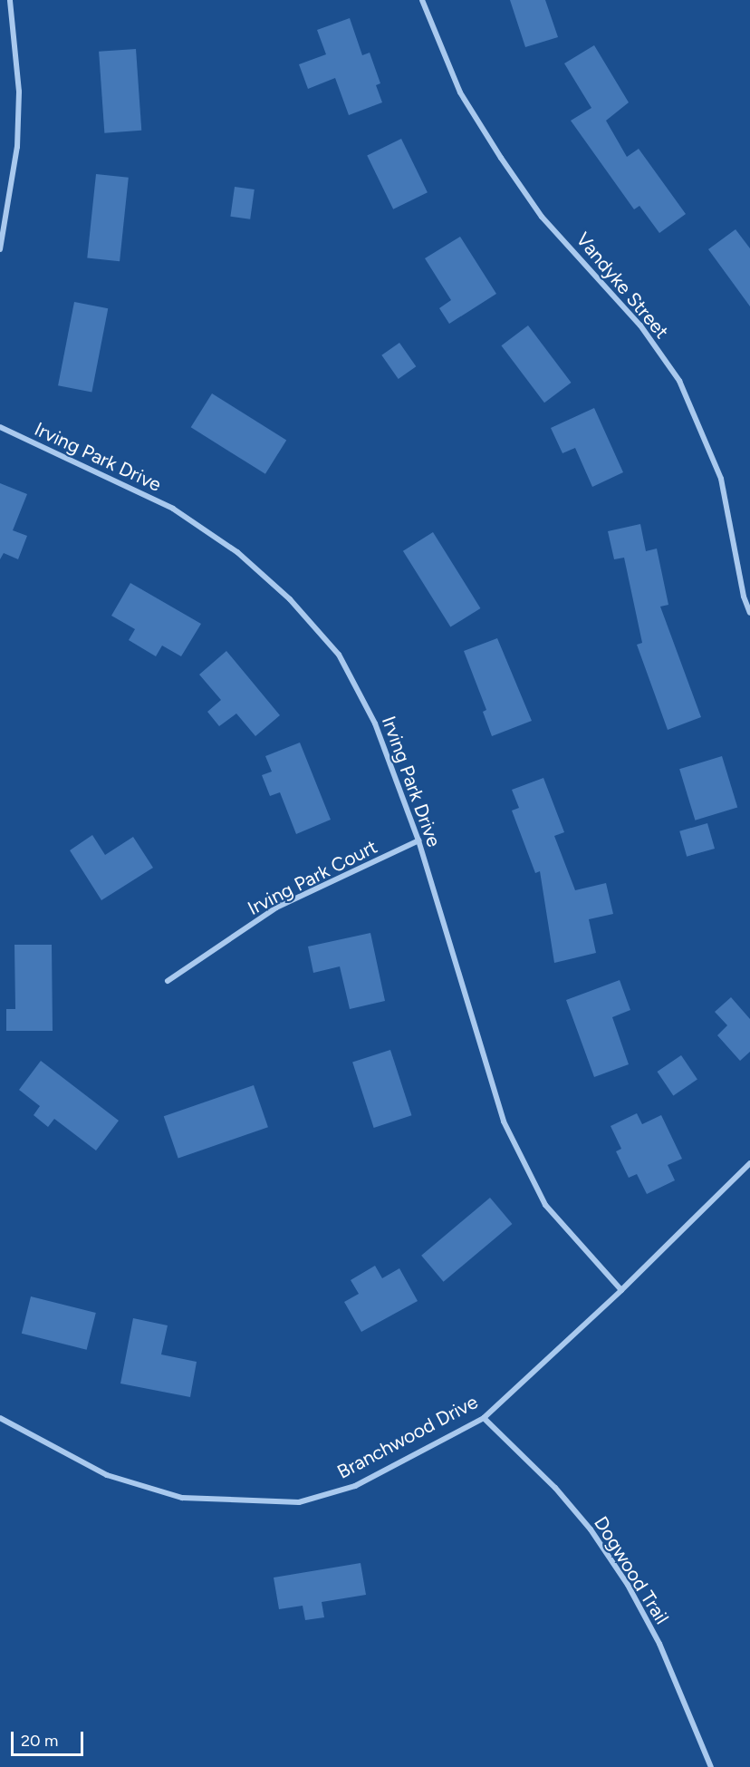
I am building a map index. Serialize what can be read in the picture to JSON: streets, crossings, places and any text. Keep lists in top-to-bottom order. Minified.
{"streets":{"street":["Vandyke Street","Irving Park Drive","Irving Park Court","Branchwood Drive","Dogwood Trail"]},"crossings":[["Irving Park Drive","Irving Park Court"],["Irving Park Drive","Branchwood Drive"],["Branchwood Drive","Dogwood Trail"]],"scale_bar":"20 m"}
